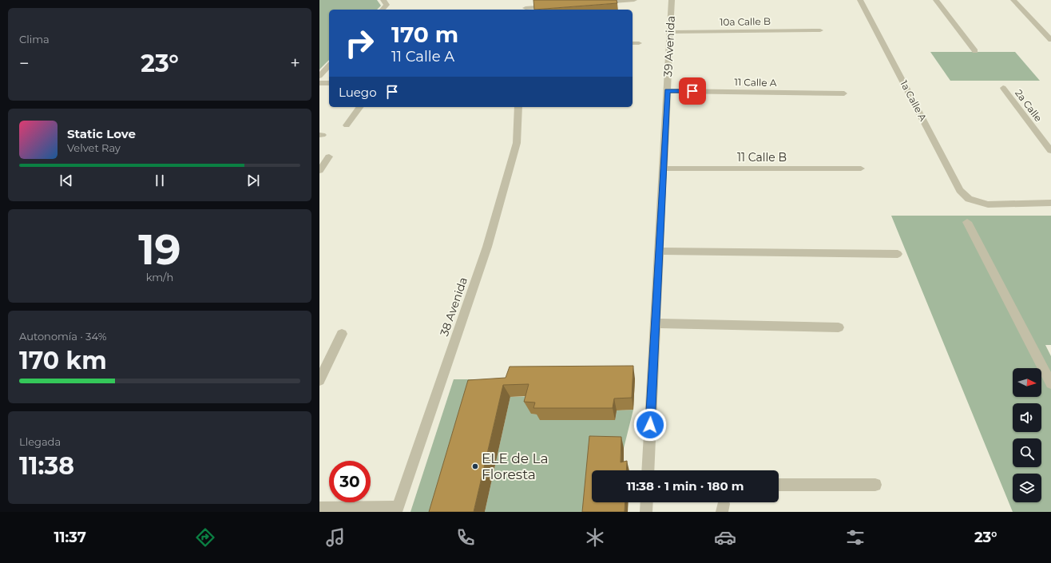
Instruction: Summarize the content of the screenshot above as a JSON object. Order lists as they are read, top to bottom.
{
  "streets": {
    "street": [
      "10a Calle B",
      "39 Avenida",
      "11 Calle A",
      "1a Calle A",
      "2a Calle",
      "11 Calle B",
      "38 Avenida"
    ]
  },
  "crossings": [
    ["10a Calle B", "39 Avenida"],
    ["39 Avenida", "11 Calle A"],
    ["39 Avenida", "11 Calle B"]
  ],
  "places": ["ELE de La Floresta"],
  "north": "right",
  "page": {
    "tile": [
      "Clima",
      ["19", "km/h"],
      ["Autonomía · 34%", "170 km"],
      ["Llegada", "11:38"]
    ],
    "turn": ["170 m", "11 Calle A"],
    "heat": ["−", "23°", "+"],
    "then": "Luego",
    "song": ["Static Love", "Velvet Ray"],
    "limit": "30",
    "trip": "11:38 · 1 min · 180 m",
    "tabs": ["11:37", "23°"]
  }
}
